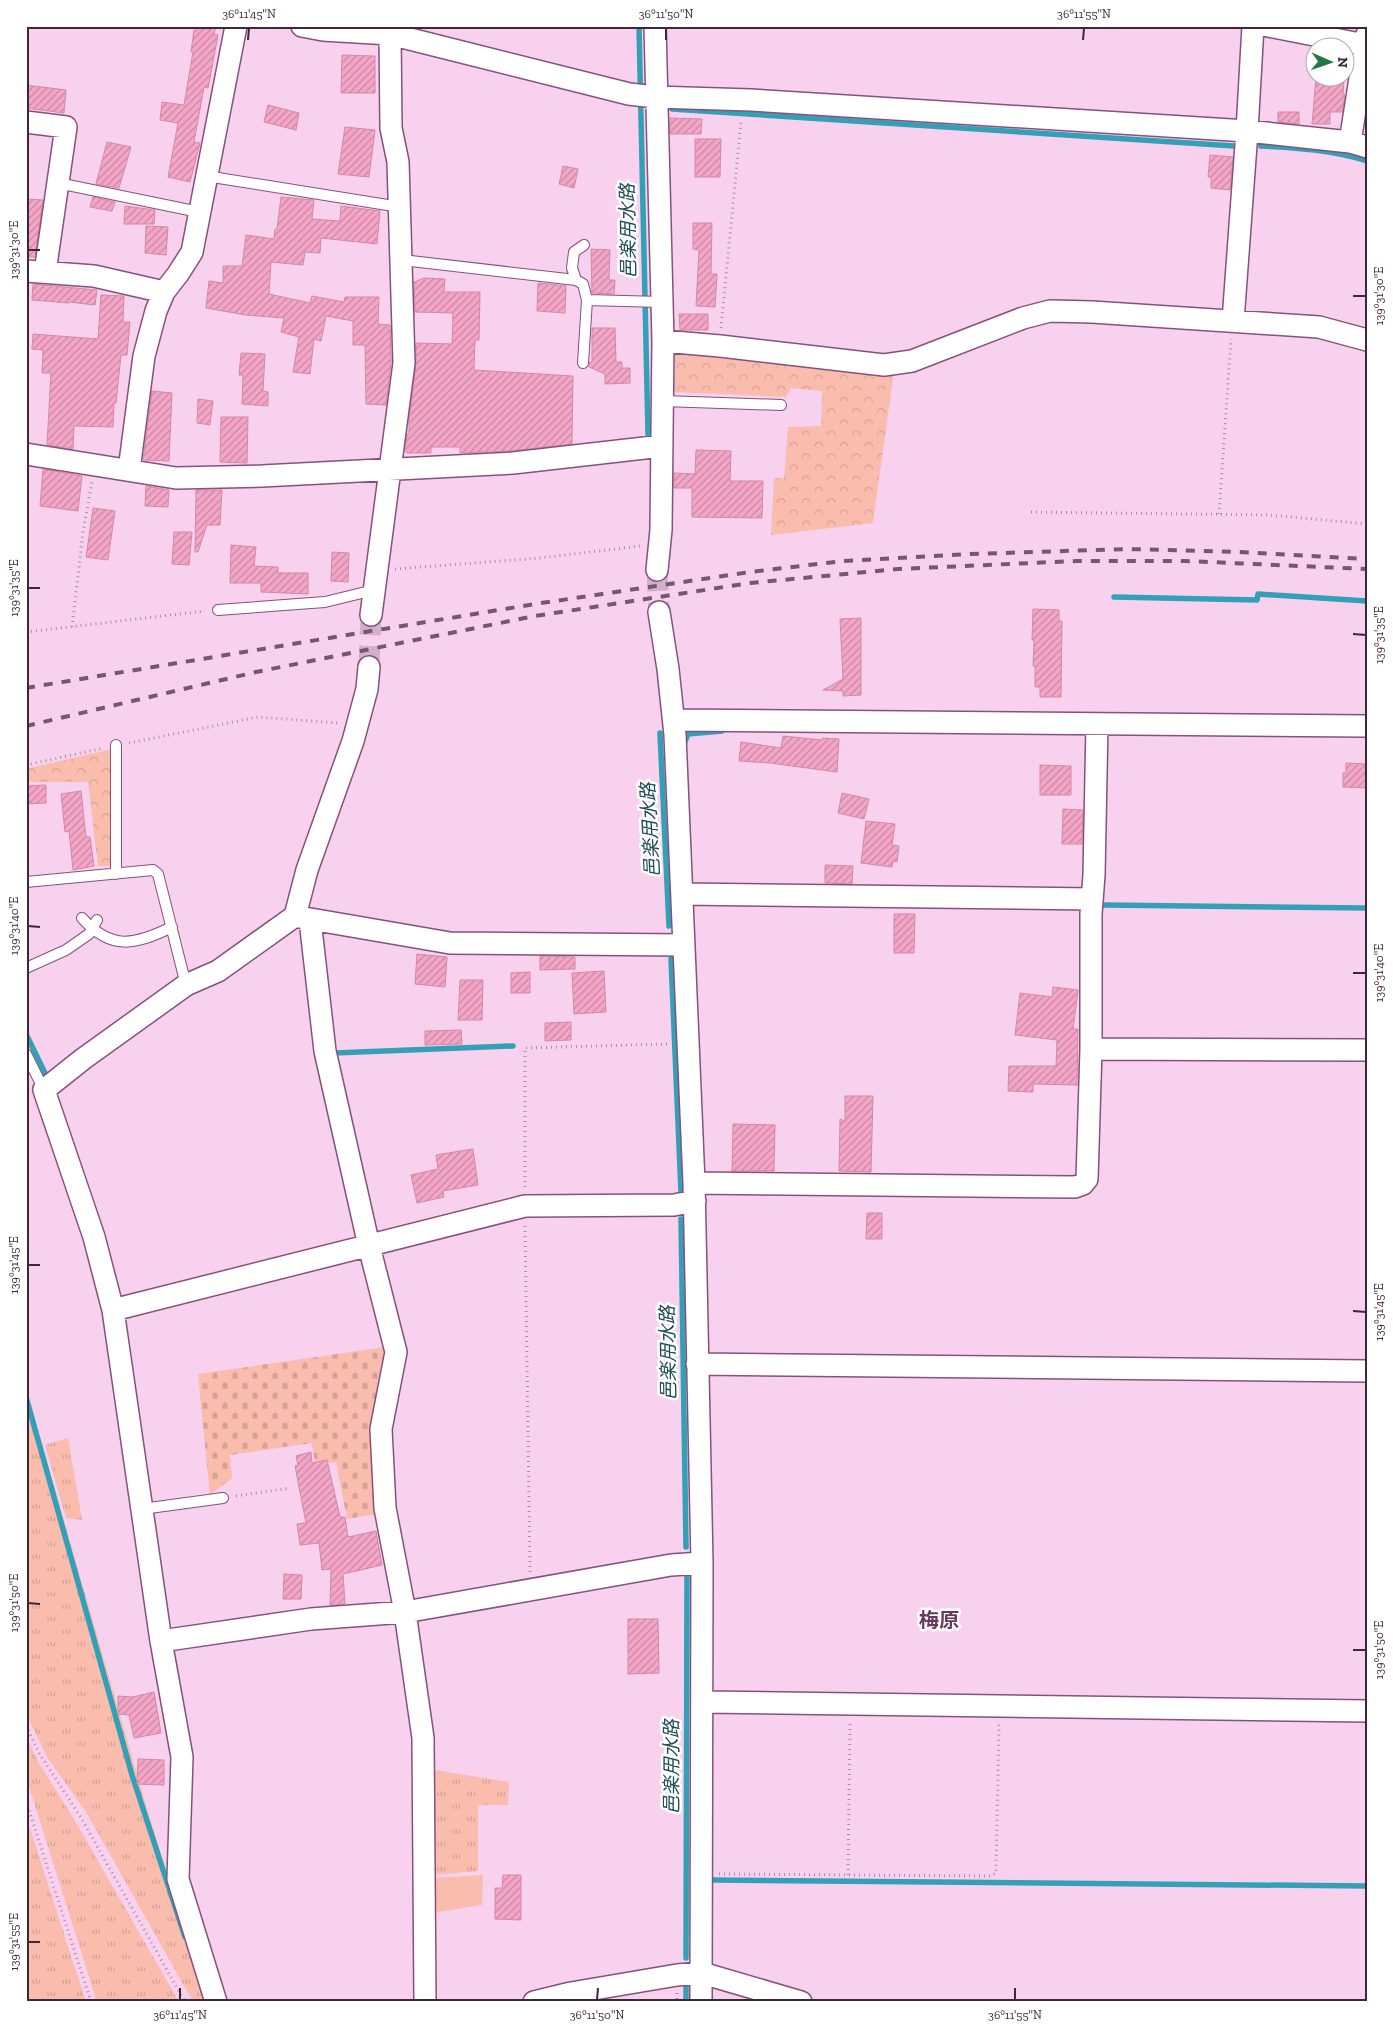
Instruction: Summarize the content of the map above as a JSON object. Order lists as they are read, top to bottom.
{
  "districts": ["梅原"],
  "water": ["邑楽用水路"],
  "north": "right",
  "coordinates": [
    "36°11'45\"N",
    "36°11'50\"N",
    "36°11'55\"N",
    "139°31'30\"E",
    "139°31'35\"E",
    "139°31'40\"E",
    "139°31'45\"E",
    "139°31'50\"E",
    "139°31'55\"E"
  ]
}
